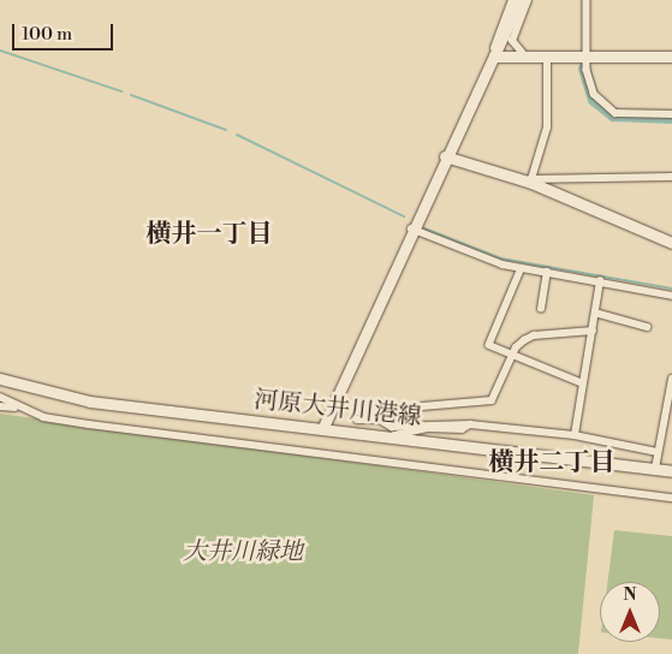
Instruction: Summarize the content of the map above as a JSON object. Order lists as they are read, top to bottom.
{
  "streets": {
    "street": ["河原大井川港線"]
  },
  "districts": ["横井一丁目", "横井二丁目"],
  "parks": ["大井川緑地"],
  "scale_bar": "100 m",
  "north": "top"
}
